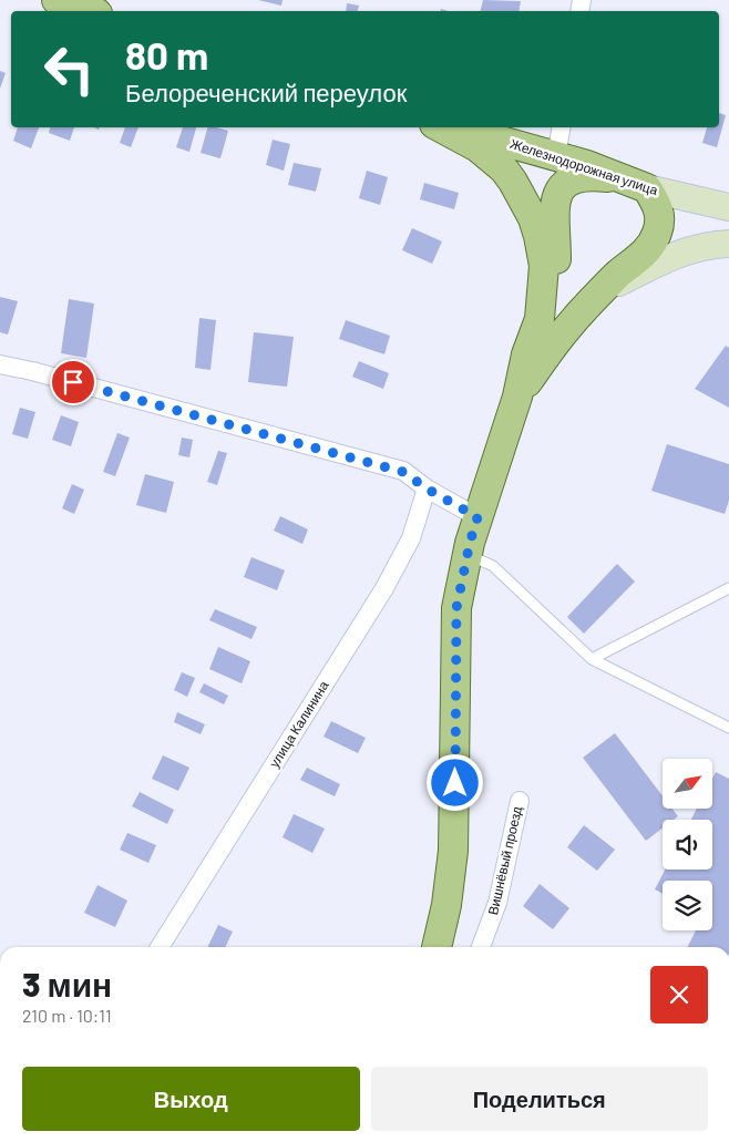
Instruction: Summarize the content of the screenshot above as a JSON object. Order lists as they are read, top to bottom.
{
  "streets": {
    "main road": ["Железнодорожная улица"],
    "street": ["улица Калинина", "Вишнёвый проезд"]
  },
  "north": "top right",
  "page": {
    "turn": ["80 m", "Белореченский переулок"],
    "heading": ["3 мин", "210 m · 10:11"],
    "buttons": ["Выход", "Поделиться"]
  }
}
